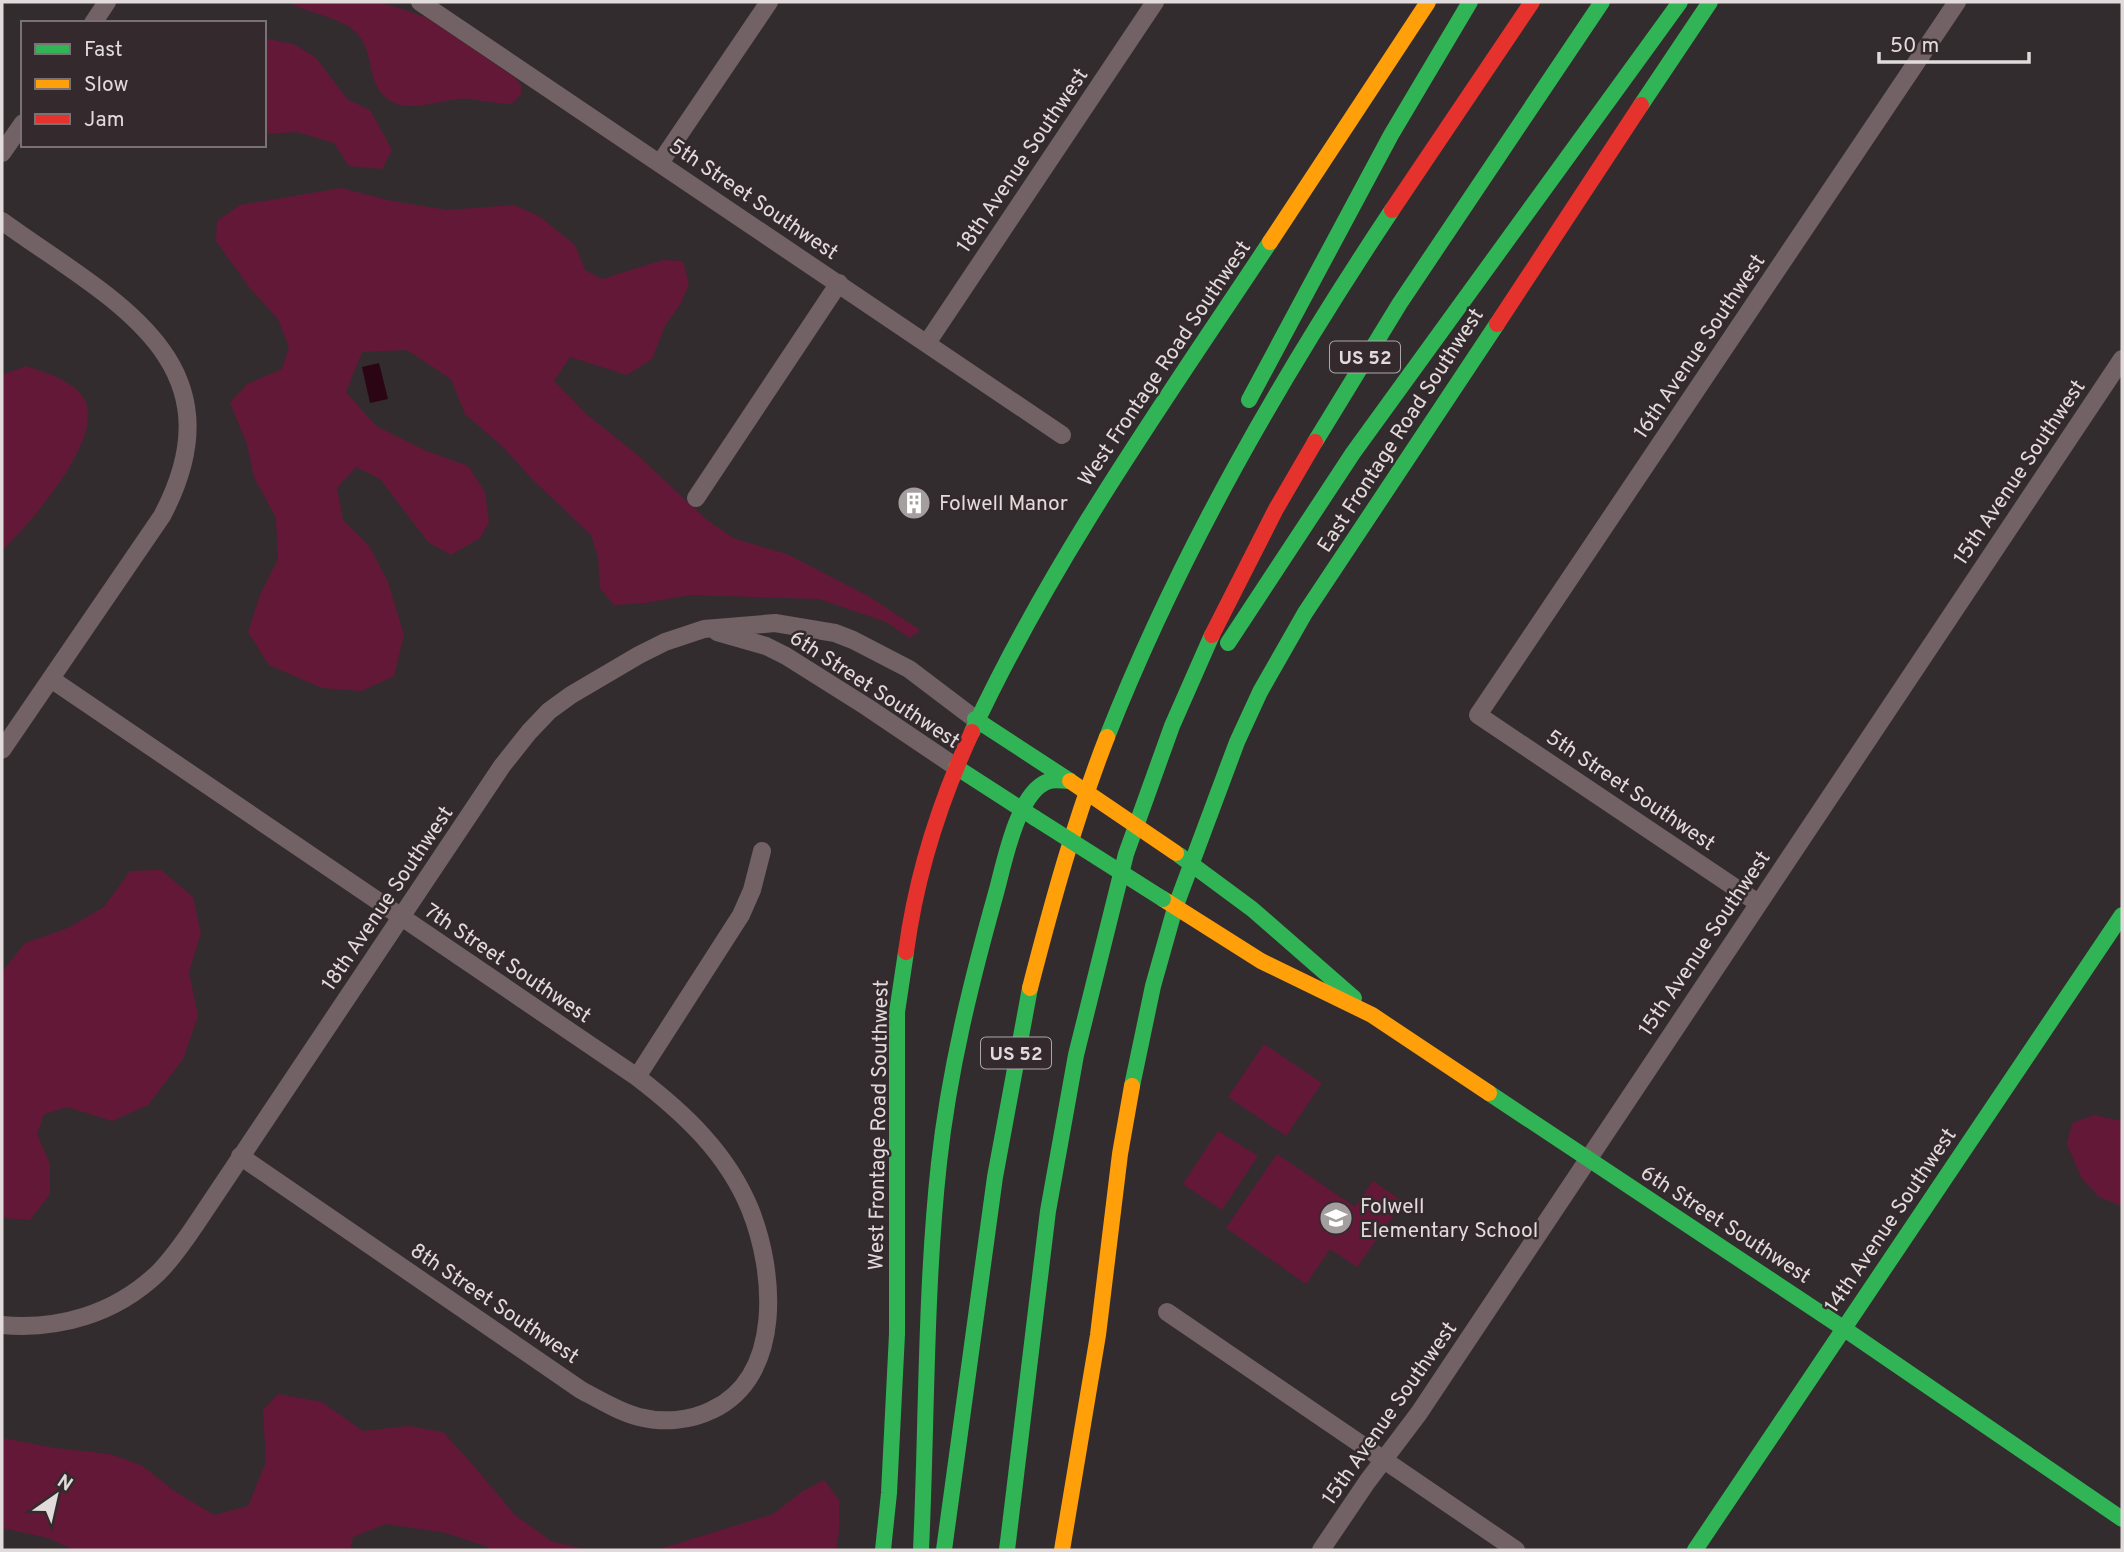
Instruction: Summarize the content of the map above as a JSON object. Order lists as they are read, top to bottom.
{
  "streets": {
    "main road": [
      "US 52",
      "West Frontage Road Southwest",
      "East Frontage Road Southwest",
      "6th Street Southwest",
      "14th Avenue Southwest"
    ],
    "street": [
      "18th Avenue Southwest",
      "5th Street Southwest",
      "16th Avenue Southwest",
      "15th Avenue Southwest",
      "7th Street Southwest",
      "8th Street Southwest"
    ]
  },
  "crossings": [
    ["18th Avenue Southwest", "5th Street Southwest"],
    ["18th Avenue Southwest", "6th Street Southwest"],
    ["18th Avenue Southwest", "7th Street Southwest"],
    ["18th Avenue Southwest", "8th Street Southwest"],
    ["5th Street Southwest", "16th Avenue Southwest"],
    ["5th Street Southwest", "15th Avenue Southwest"],
    ["West Frontage Road Southwest", "6th Street Southwest"],
    ["East Frontage Road Southwest", "6th Street Southwest"],
    ["15th Avenue Southwest", "6th Street Southwest"],
    ["6th Street Southwest", "14th Avenue Southwest"],
    ["7th Street Southwest", "8th Street Southwest"]
  ],
  "places": {
    "building": ["Folwell Manor"],
    "school or university": ["Folwell Elementary School"]
  },
  "legend": ["Fast", "Slow", "Jam"],
  "scale_bar": "50 m",
  "north": "top right"
}
